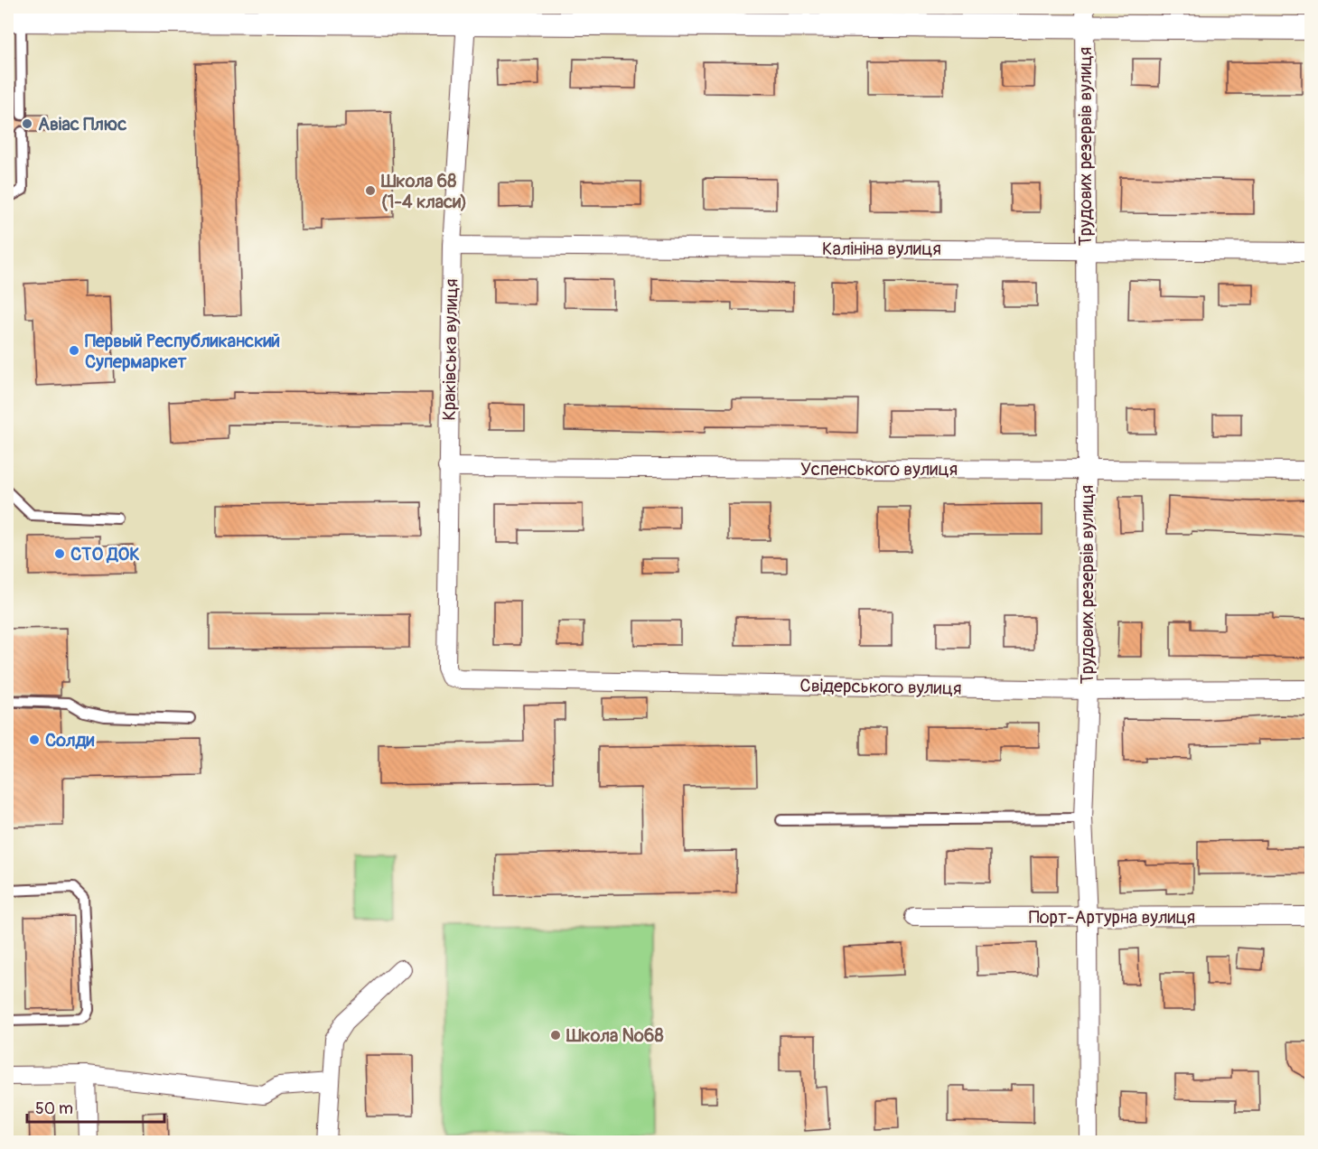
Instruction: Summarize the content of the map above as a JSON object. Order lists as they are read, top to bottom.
{
  "streets": {
    "street": [
      "Трудових резервів вулиця",
      "Калініна вулиця",
      "Краківська вулиця",
      "Успенського вулиця",
      "Свідерського вулиця",
      "Порт-Артурна вулиця"
    ]
  },
  "crossings": [
    ["Трудових резервів вулиця", "Калініна вулиця"],
    ["Трудових резервів вулиця", "Успенського вулиця"],
    ["Трудових резервів вулиця", "Свідерського вулиця"],
    ["Трудових резервів вулиця", "Порт-Артурна вулиця"],
    ["Калініна вулиця", "Краківська вулиця"],
    ["Краківська вулиця", "Успенського вулиця"],
    ["Краківська вулиця", "Свідерського вулиця"]
  ],
  "places": [
    "Авіас Плюс",
    "Школа 68 (1-4 класи)",
    "Первый Республиканский Супермаркет",
    "СТО ДОК",
    "Солди",
    "Школа №68"
  ],
  "scale_bar": "50 m"
}
